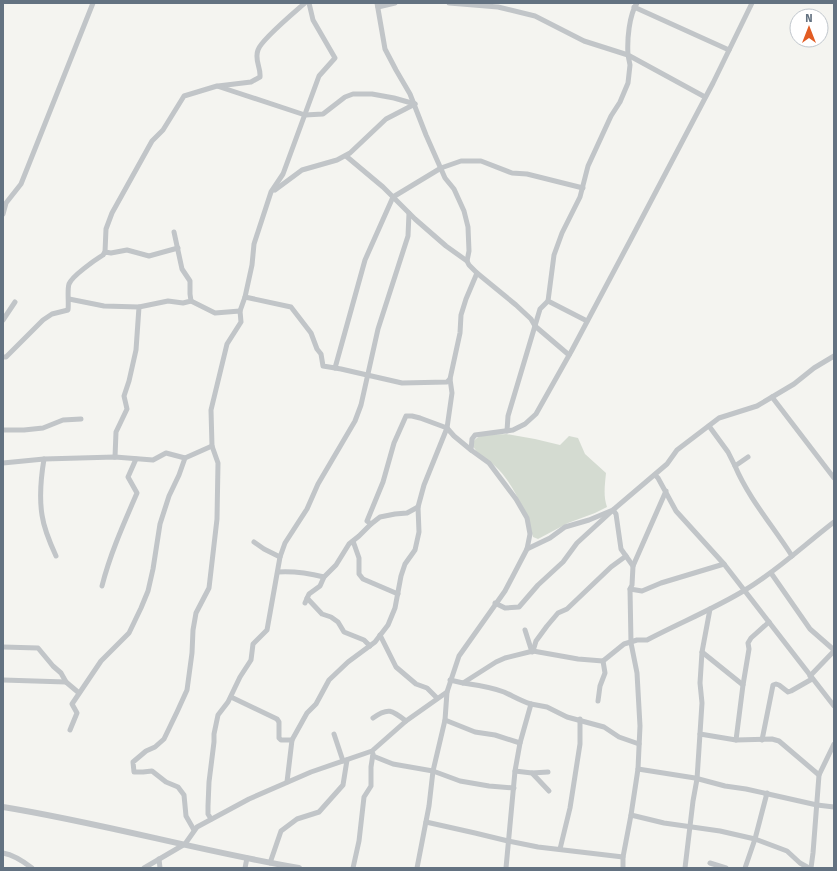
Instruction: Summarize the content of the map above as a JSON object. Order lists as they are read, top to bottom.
{
  "north": "top"
}
